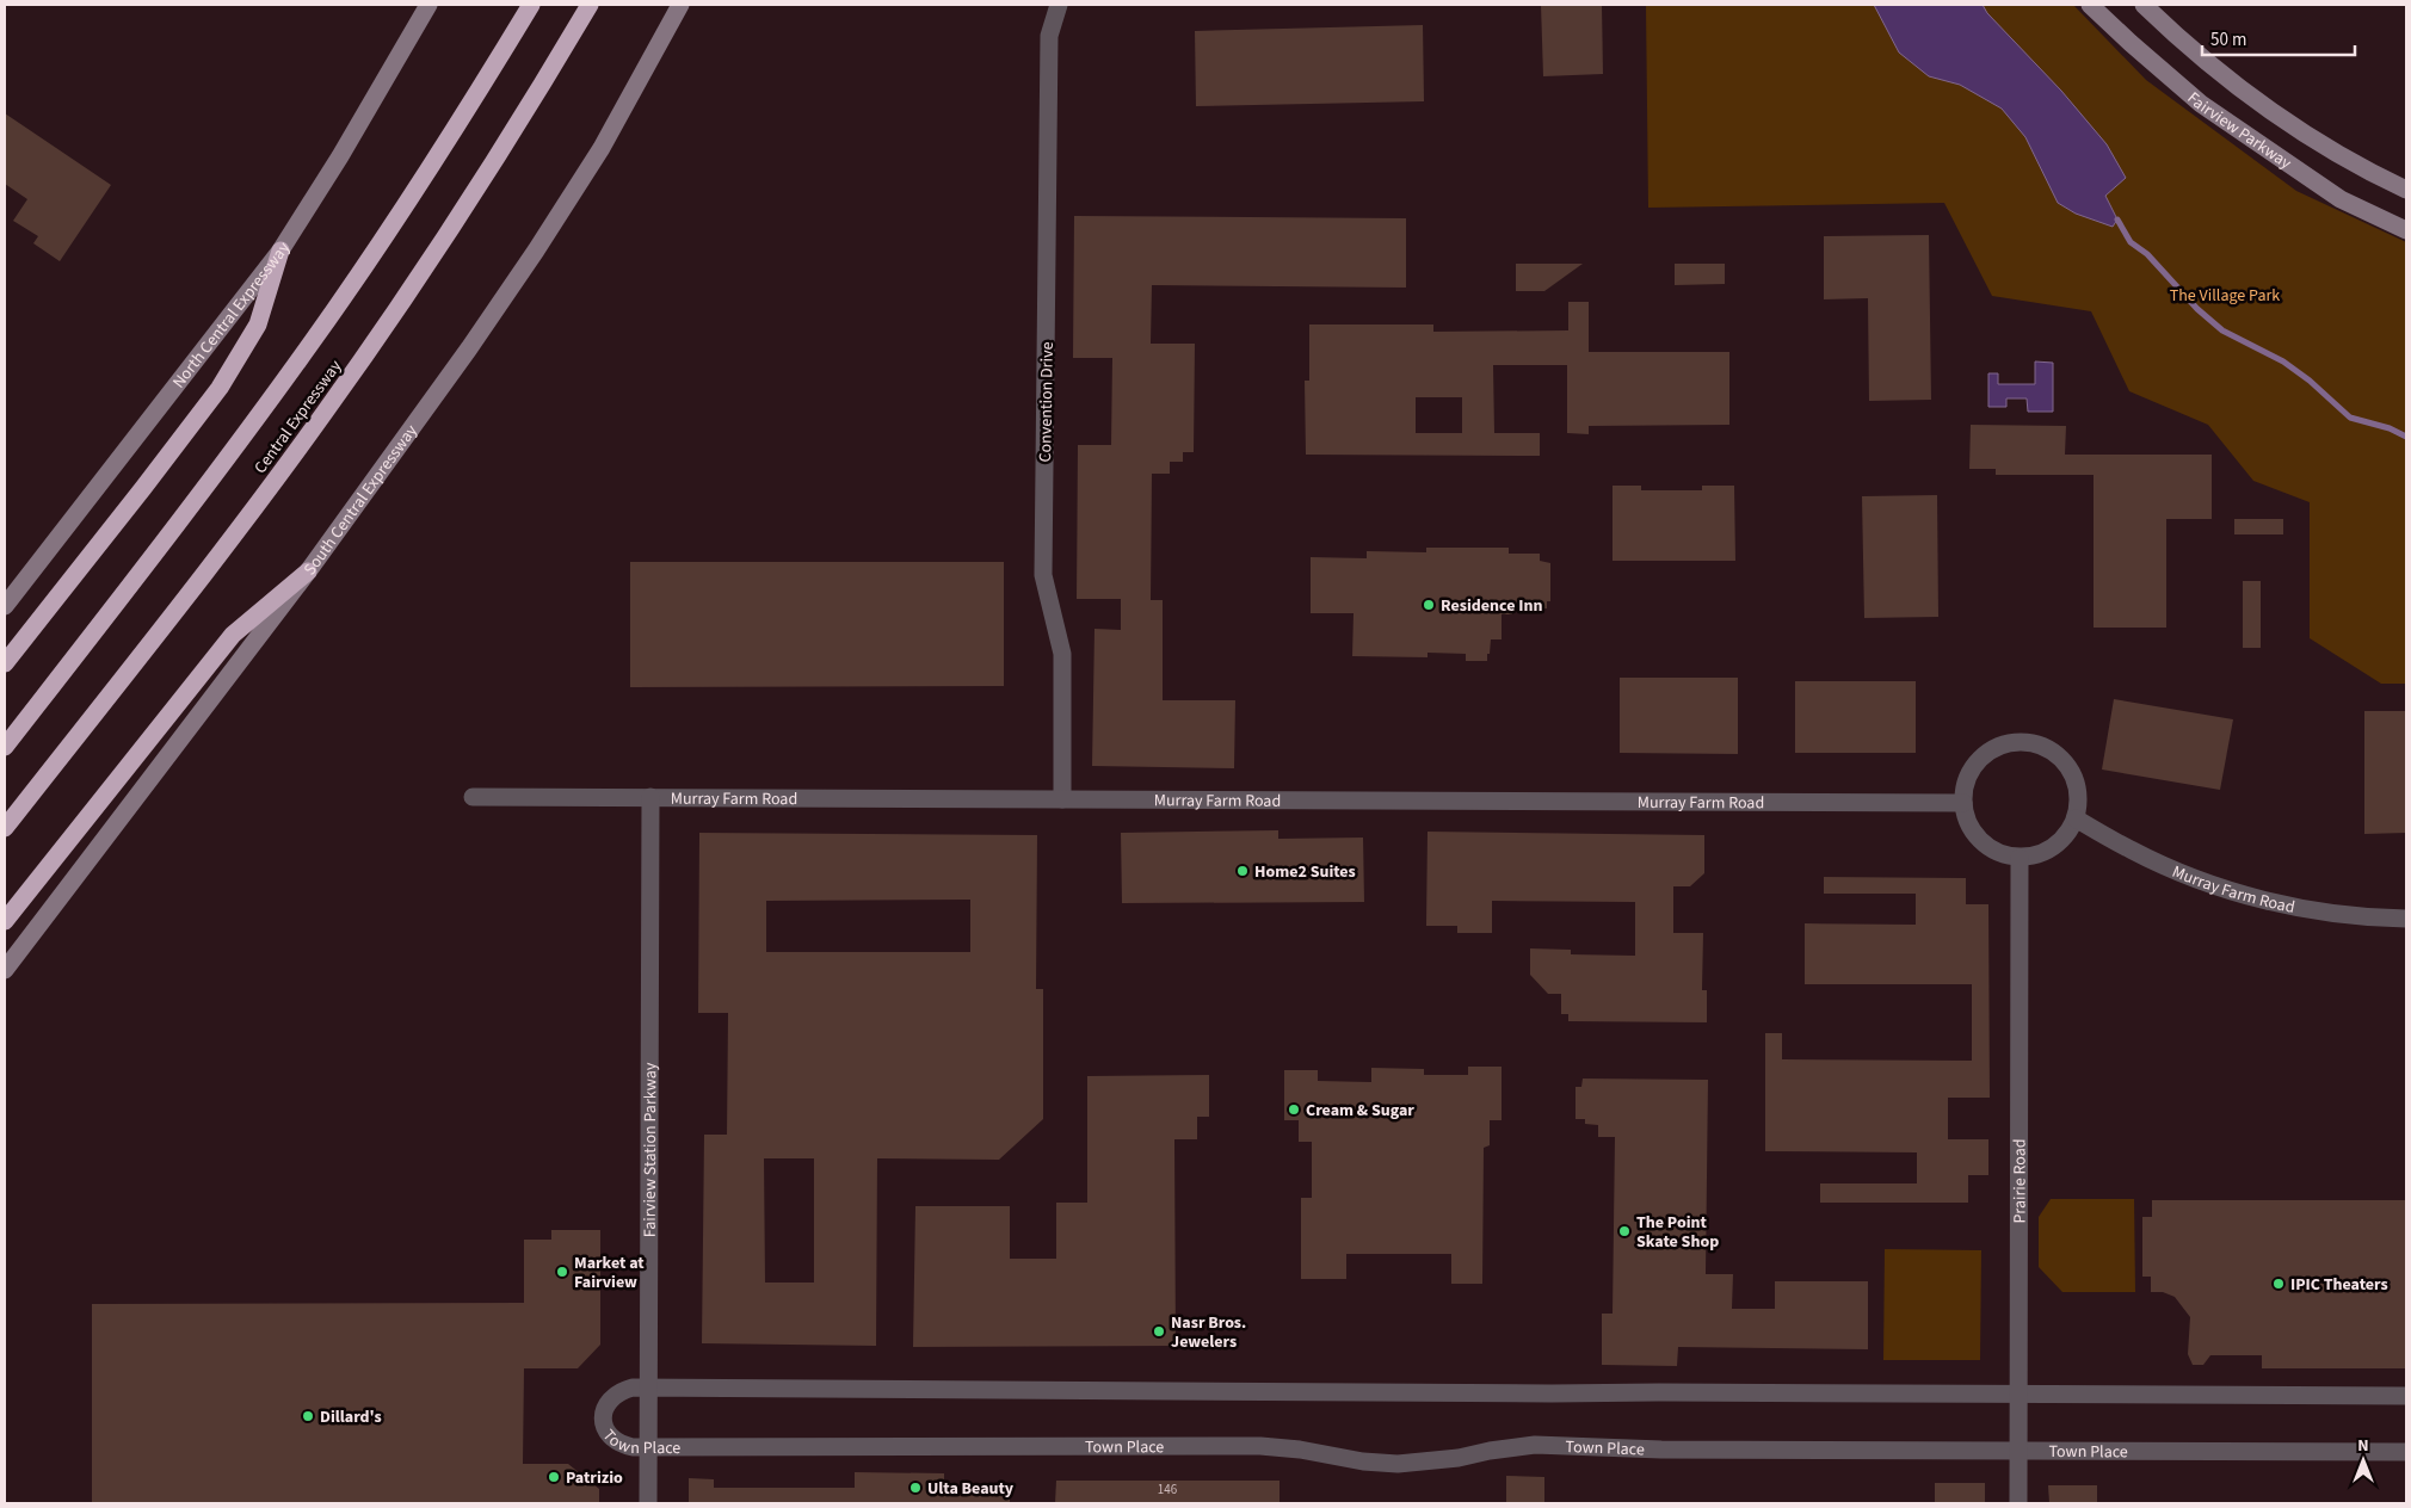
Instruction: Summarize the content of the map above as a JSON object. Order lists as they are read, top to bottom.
{
  "streets": {
    "highway": ["Central Expressway"],
    "main road": ["Fairview Parkway", "North Central Expressway", "South Central Expressway"],
    "street": [
      "Convention Drive",
      "Murray Farm Road",
      "Fairview Station Parkway",
      "Prairie Road",
      "Town Place"
    ]
  },
  "crossings": [
    ["Convention Drive", "Murray Farm Road"],
    ["Murray Farm Road", "Fairview Station Parkway"],
    ["Murray Farm Road", "Prairie Road"],
    ["Fairview Station Parkway", "Town Place"],
    ["Prairie Road", "Town Place"]
  ],
  "parks": ["The Village Park"],
  "places": [
    "Residence Inn",
    "Home2 Suites",
    "Cream & Sugar",
    "The Point Skate Shop",
    "Market at Fairview",
    "IPIC Theaters",
    "Nasr Bros. Jewelers",
    "Dillard's",
    "Patrizio",
    "Ulta Beauty"
  ],
  "house_numbers": ["146"],
  "scale_bar": "50 m",
  "north": "top"
}
